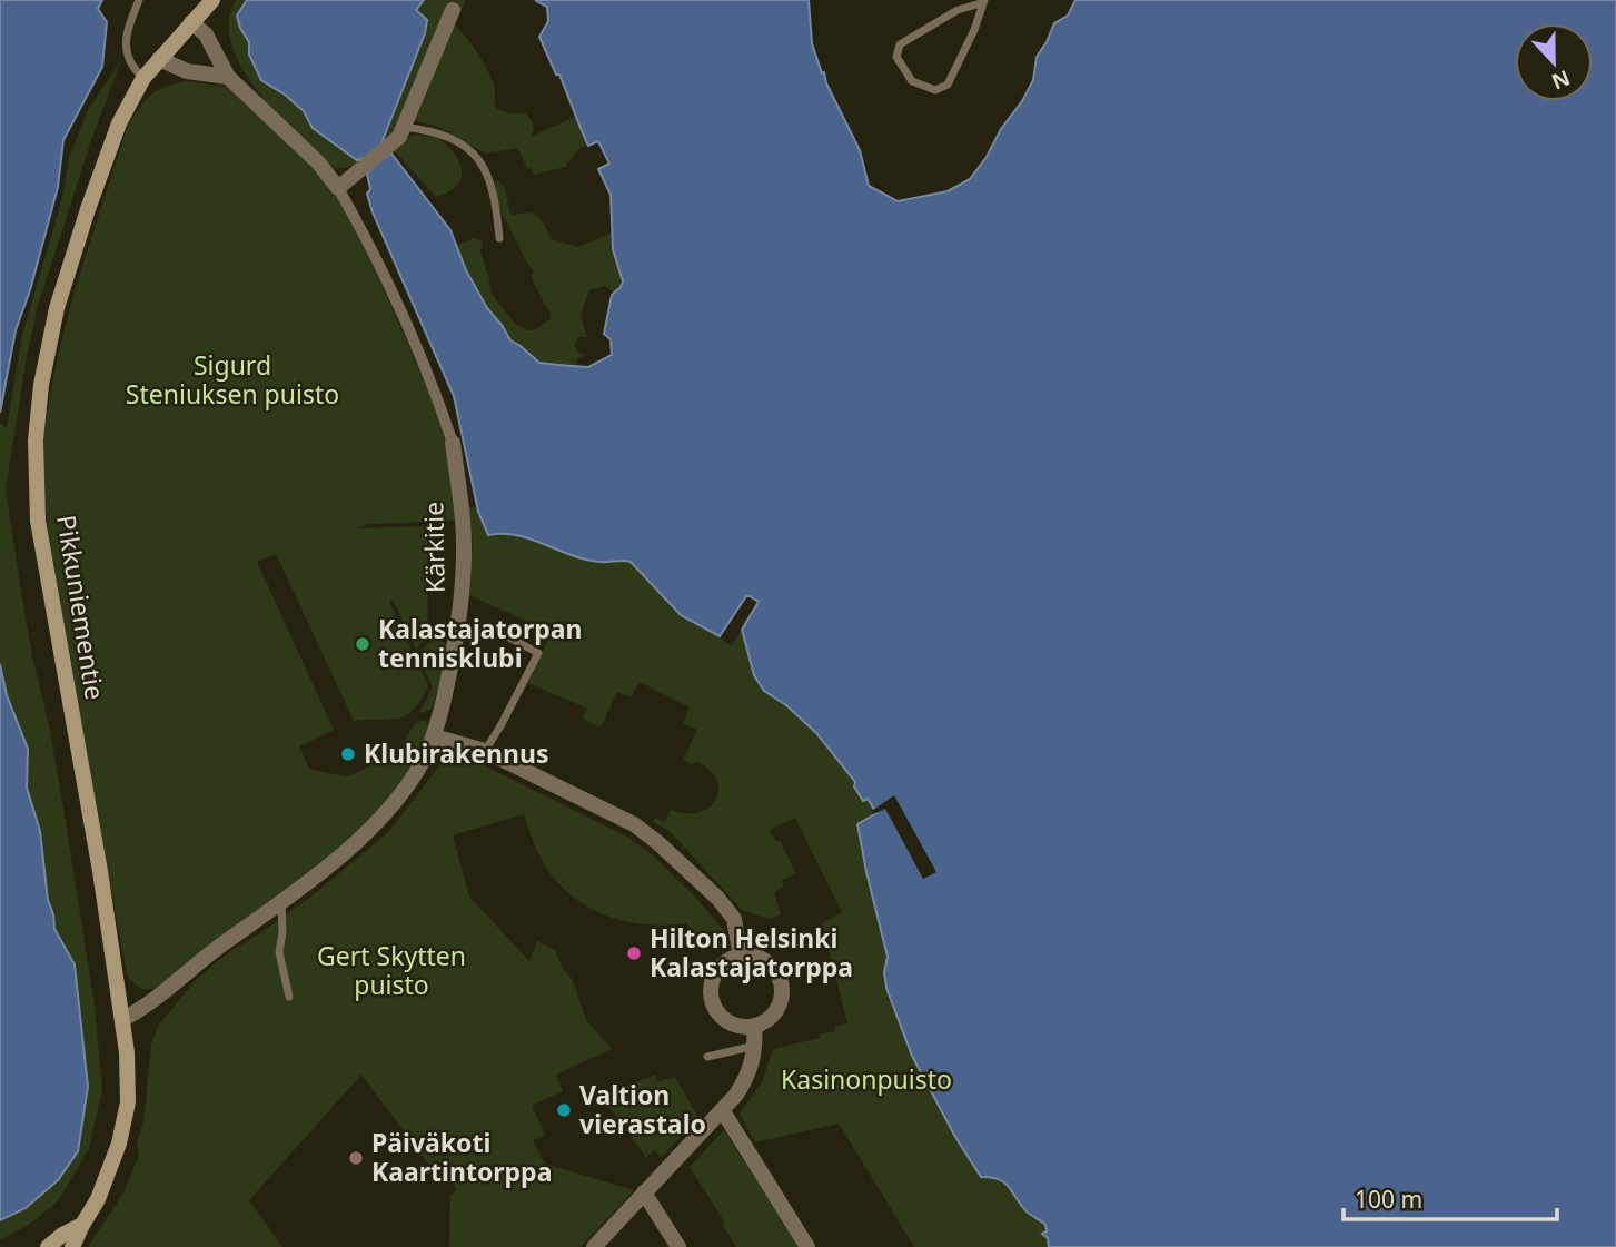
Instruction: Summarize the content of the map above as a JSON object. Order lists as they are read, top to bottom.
{
  "streets": {
    "main road": ["Pikkuniementie"],
    "street": ["Kärkitie"]
  },
  "crossings": [
    ["Kärkitie", "Pikkuniementie"]
  ],
  "parks": ["Sigurd Steniuksen puisto", "Gert Skytten puisto", "Kasinonpuisto"],
  "places": [
    "Kalastajatorpan tennisklubi",
    "Klubirakennus",
    "Hilton Helsinki Kalastajatorppa",
    "Valtion vierastalo",
    "Päiväkoti Kaartintorppa"
  ],
  "scale_bar": "100 m",
  "north": "bottom"
}
